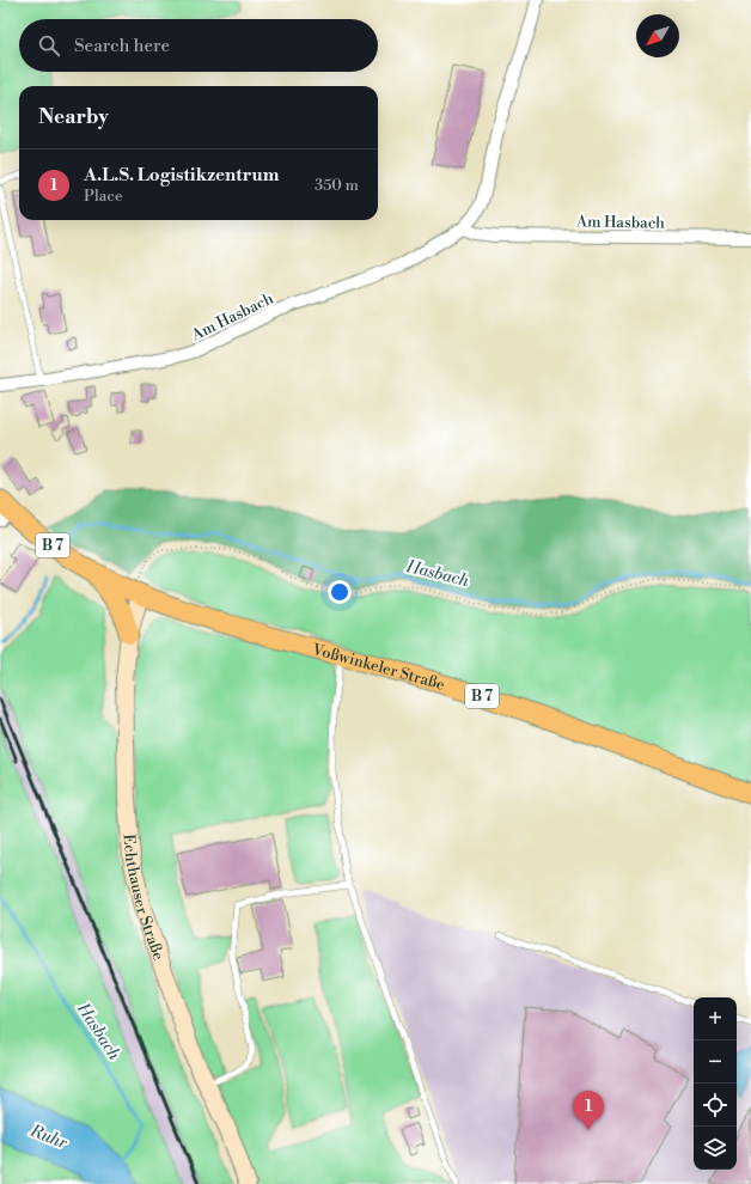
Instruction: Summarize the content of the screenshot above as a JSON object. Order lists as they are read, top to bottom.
{
  "streets": {
    "main road": ["B 7", "Voßwinkeler Straße", "Echthauser Straße"],
    "street": ["Am Hasbach"]
  },
  "crossings": [
    ["B 7", "Voßwinkeler Straße"],
    ["B 7", "Echthauser Straße"],
    ["Voßwinkeler Straße", "Echthauser Straße"]
  ],
  "water": ["Hasbach", "Ruhr"],
  "north": "bottom left",
  "page": {
    "search": "Search here",
    "heading": "Nearby",
    "list": [
      {
        "mark": "1",
        "name": "A.L.S. Logistikzentrum",
        "note": "Place",
        "value": "350 m"
      }
    ],
    "map_buttons": ["+", "−"],
    "pins": "1"
  }
}
